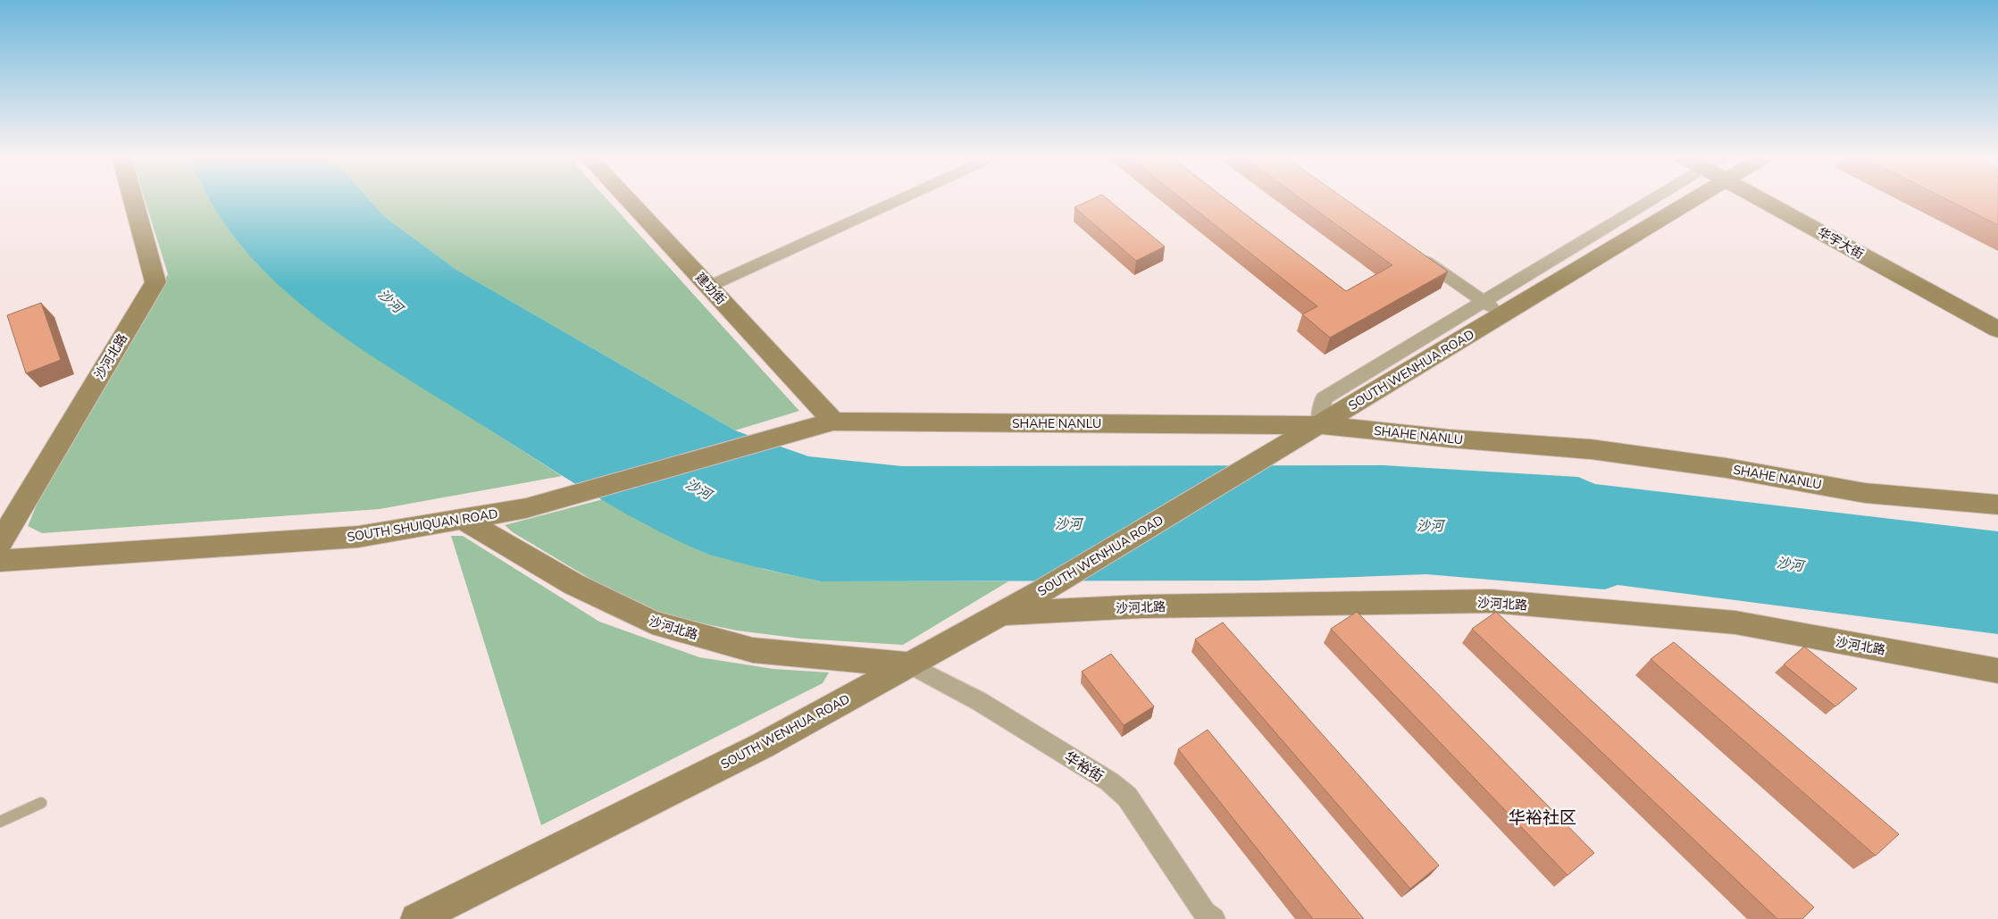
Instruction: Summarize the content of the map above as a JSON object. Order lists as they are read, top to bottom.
{
  "streets": {
    "street": [
      "华宇大街",
      "建功街",
      "沙河北路",
      "SOUTH WENHUA ROAD",
      "SHAHE NANLU",
      "SOUTH SHUIQUAN ROAD",
      "华裕街"
    ]
  },
  "crossings": [
    ["建功街", "SHAHE NANLU"],
    ["建功街", "SOUTH SHUIQUAN ROAD"],
    ["沙河北路", "SOUTH WENHUA ROAD"],
    ["沙河北路", "SOUTH SHUIQUAN ROAD"],
    ["沙河北路", "华裕街"],
    ["SOUTH WENHUA ROAD", "SHAHE NANLU"],
    ["SOUTH WENHUA ROAD", "华裕街"],
    ["SHAHE NANLU", "SOUTH SHUIQUAN ROAD"]
  ],
  "districts": ["华裕社区"],
  "water": ["沙河"]
}
